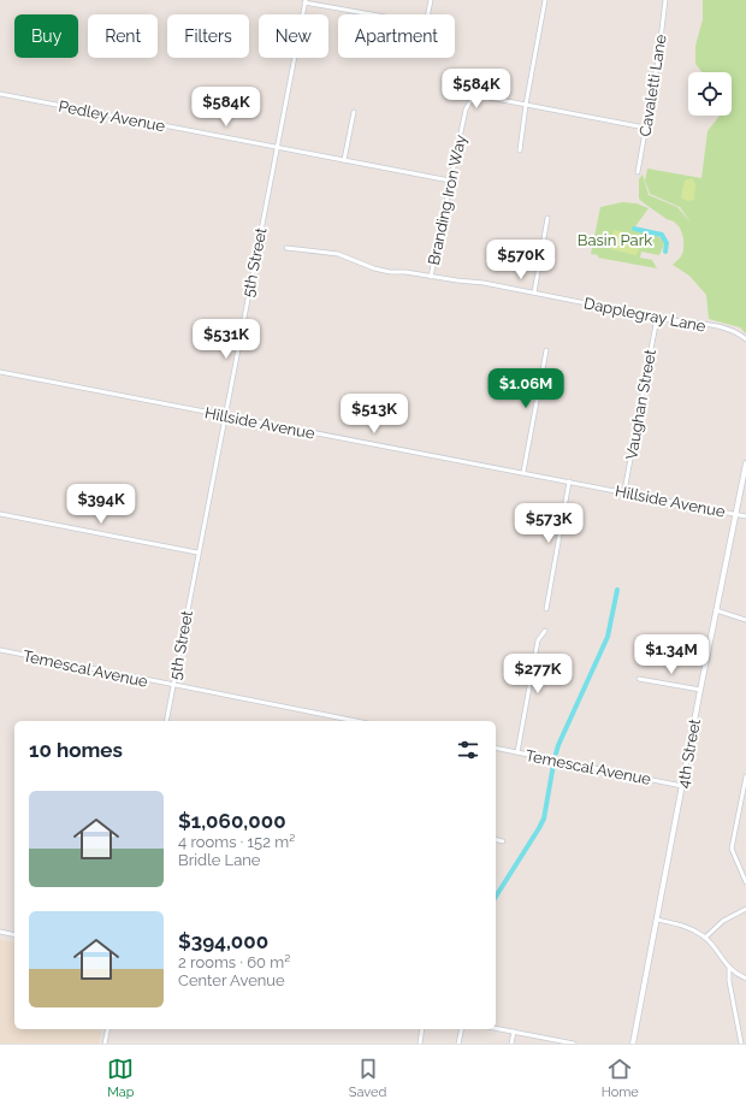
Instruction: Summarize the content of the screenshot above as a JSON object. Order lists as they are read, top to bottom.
{
  "streets": {
    "street": [
      "Cavaletti Lane",
      "Pedley Avenue",
      "Branding Iron Way",
      "5th Street",
      "Dapplegray Lane",
      "Vaughan Street",
      "Hillside Avenue",
      "Temescal Avenue",
      "4th Street"
    ]
  },
  "crossings": [
    ["Cavaletti Lane", "Branding Iron Way"],
    ["Pedley Avenue", "Branding Iron Way"],
    ["Pedley Avenue", "5th Street"],
    ["Branding Iron Way", "Dapplegray Lane"],
    ["5th Street", "Hillside Avenue"],
    ["5th Street", "Temescal Avenue"],
    ["Dapplegray Lane", "Vaughan Street"],
    ["Vaughan Street", "Hillside Avenue"],
    ["Hillside Avenue", "4th Street"],
    ["Temescal Avenue", "4th Street"]
  ],
  "parks": ["Basin Park"],
  "page": {
    "chip": [
      "Buy",
      "Rent",
      "Filters",
      "New",
      "Apartment"
    ],
    "price": [
      "$584K",
      "$584K",
      "$570K",
      "$531K",
      "$1.06M",
      "$513K",
      "$394K",
      "$573K",
      "$1.34M",
      "$277K"
    ],
    "heading": "10 homes",
    "list": [
      {
        "name": "$1,060,000",
        "note": "4 rooms · 152 m² · Bridle Lane"
      },
      {
        "name": "$394,000",
        "note": "2 rooms · 60 m² · Center Avenue"
      }
    ],
    "tabs": ["Map", "Saved", "Home"]
  }
}
